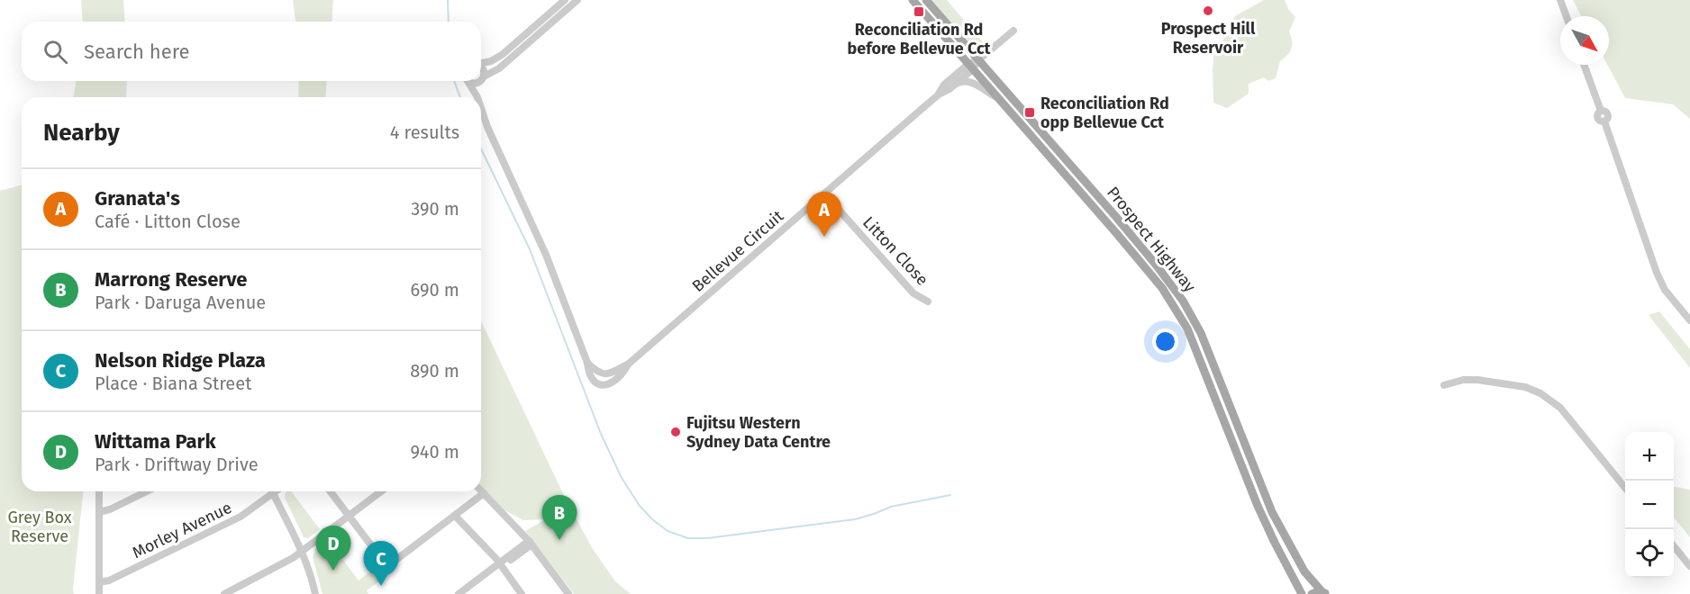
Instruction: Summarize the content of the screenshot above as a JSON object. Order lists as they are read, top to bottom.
{
  "streets": {
    "main road": ["Prospect Highway"],
    "street": ["Bellevue Circuit", "Litton Close", "Morley Avenue"]
  },
  "crossings": [
    ["Prospect Highway", "Bellevue Circuit"],
    ["Bellevue Circuit", "Litton Close"]
  ],
  "parks": ["Grey Box Reserve"],
  "places": {
    "other": ["Prospect Hill Reservoir", "Fujitsu Western Sydney Data Centre"],
    "transit": ["Reconciliation Rd before Bellevue Cct", "Reconciliation Rd opp Bellevue Cct"]
  },
  "north": "bottom right",
  "page": {
    "search": "Search here",
    "heading": ["Nearby", "4 results"],
    "list": [
      {
        "mark": "A",
        "name": "Granata's",
        "note": "Café · Litton Close",
        "value": "390 m"
      },
      {
        "mark": "B",
        "name": "Marrong Reserve",
        "note": "Park · Daruga Avenue",
        "value": "690 m"
      },
      {
        "mark": "C",
        "name": "Nelson Ridge Plaza",
        "note": "Place · Biana Street",
        "value": "890 m"
      },
      {
        "mark": "D",
        "name": "Wittama Park",
        "note": "Park · Driftway Drive",
        "value": "940 m"
      }
    ],
    "pins": [
      "A",
      "B",
      "D",
      "C"
    ],
    "map_buttons": ["+", "−"]
  }
}
